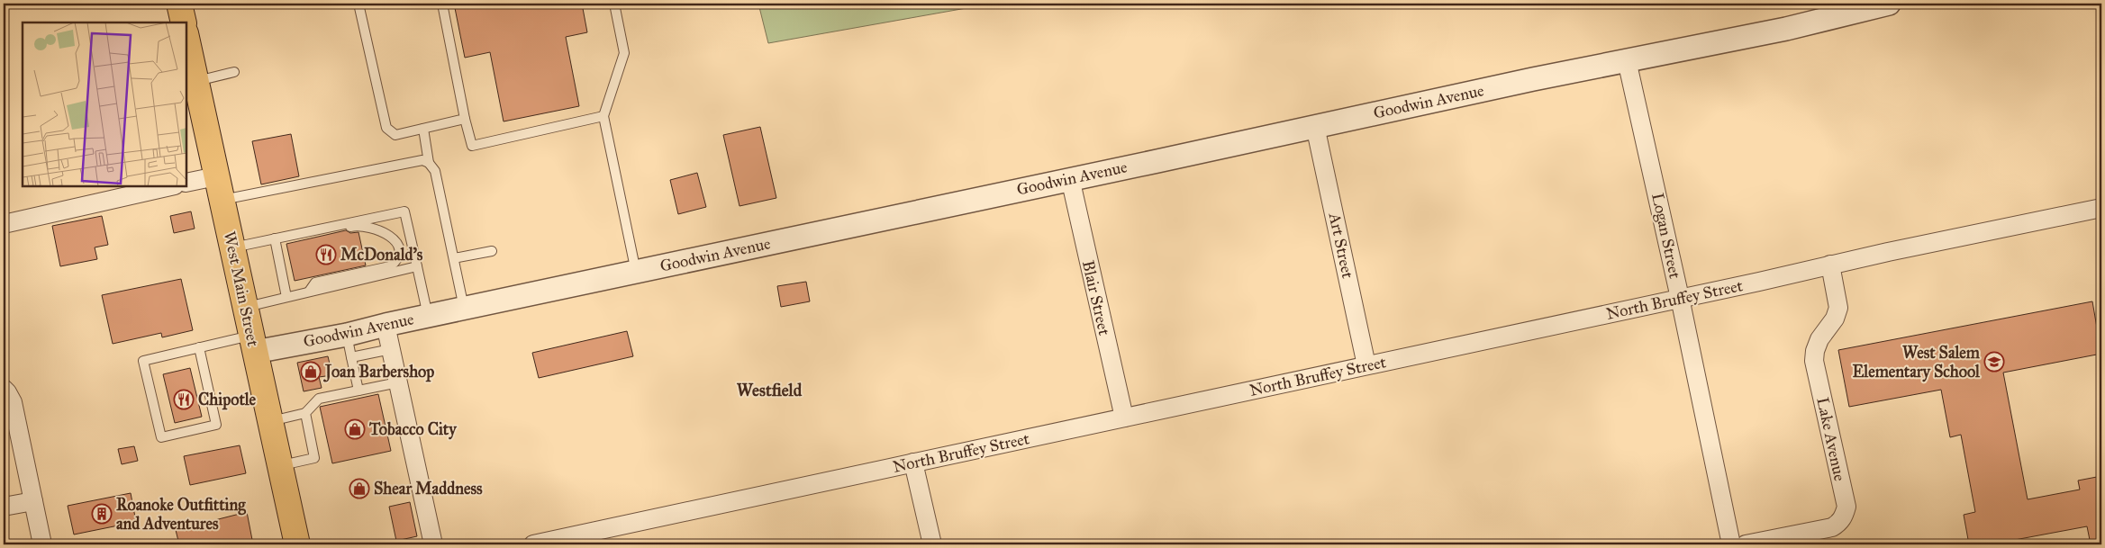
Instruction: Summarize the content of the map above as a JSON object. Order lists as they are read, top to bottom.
{
  "streets": {
    "main road": ["West Main Street"],
    "street": [
      "Goodwin Avenue",
      "Logan Street",
      "Art Street",
      "Blair Street",
      "North Bruffey Street",
      "Lake Avenue"
    ]
  },
  "crossings": [
    ["Goodwin Avenue", "Logan Street"],
    ["Goodwin Avenue", "Art Street"],
    ["Goodwin Avenue", "West Main Street"],
    ["Goodwin Avenue", "Blair Street"],
    ["Logan Street", "North Bruffey Street"],
    ["Art Street", "North Bruffey Street"],
    ["Blair Street", "North Bruffey Street"],
    ["North Bruffey Street", "Lake Avenue"]
  ],
  "districts": ["Westfield"],
  "places": {
    "restaurant": ["McDonald's", "Chipotle"],
    "school or university": ["West Salem Elementary School"],
    "shop": ["Joan Barbershop", "Tobacco City", "Shear Maddness"],
    "building": ["Roanoke Outfitting and Adventures"]
  }
}
